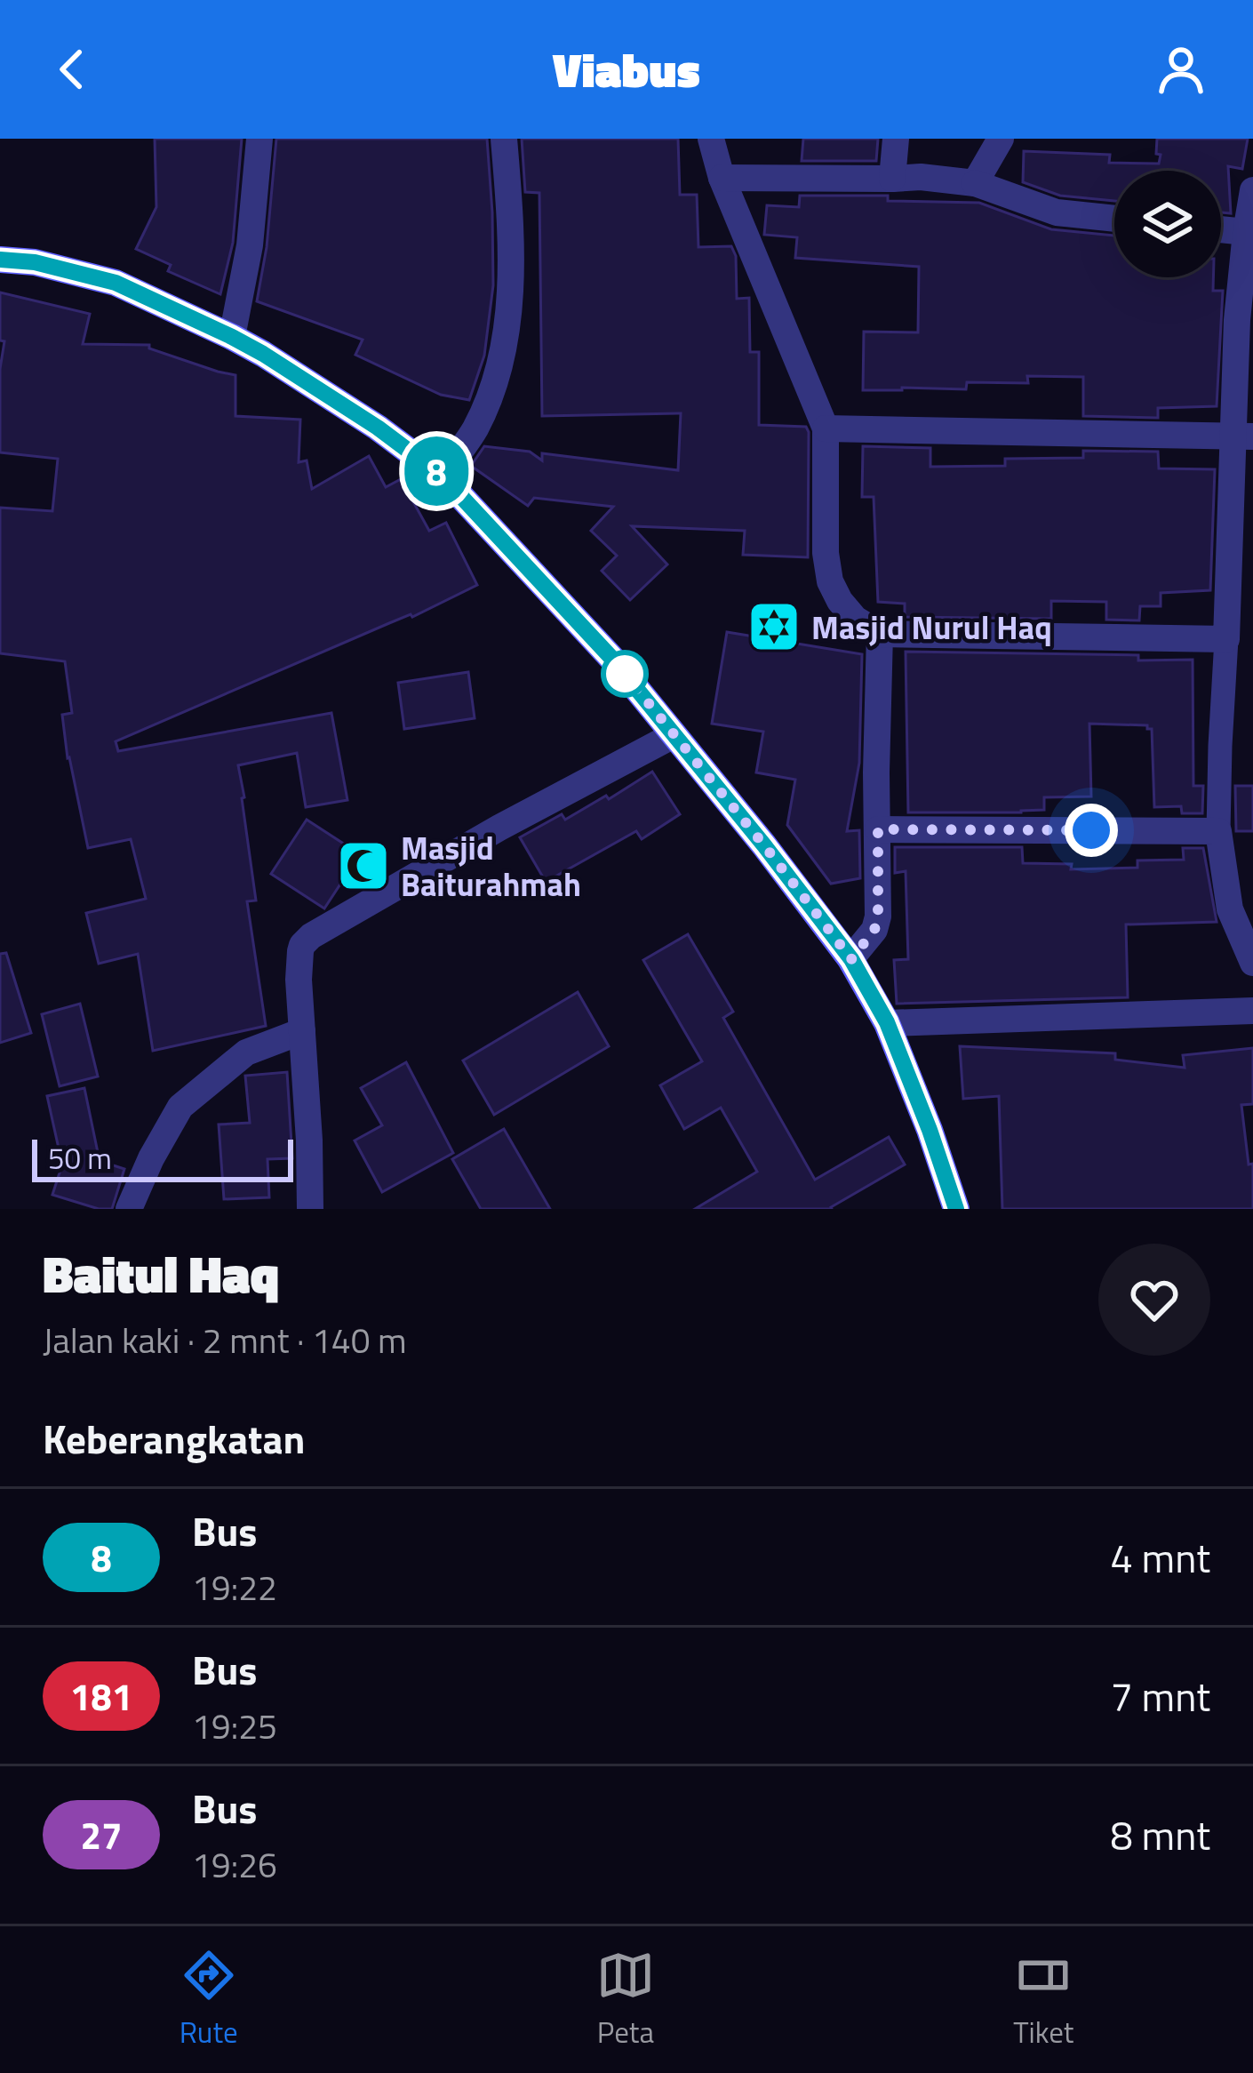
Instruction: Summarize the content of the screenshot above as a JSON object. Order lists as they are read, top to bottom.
{
  "places": {
    "synagogue": ["Masjid Nurul Haq"],
    "mosque": ["Masjid Baiturahmah"]
  },
  "lines": ["bus line 8"],
  "scale_bar": "50 m",
  "page": {
    "header": "Viabus",
    "on_map": "8",
    "scale": "50 m",
    "heading": [
      ["Baitul Haq", "Jalan kaki · 2 mnt · 140 m"],
      "Keberangkatan"
    ],
    "list": [
      {
        "mark": "8",
        "name": "Bus",
        "note": "19:22",
        "value": "4 mnt"
      },
      {
        "mark": "181",
        "name": "Bus",
        "note": "19:25",
        "value": "7 mnt"
      },
      {
        "mark": "27",
        "name": "Bus",
        "note": "19:26",
        "value": "8 mnt"
      }
    ],
    "tabs": ["Rute", "Peta", "Tiket"]
  }
}
